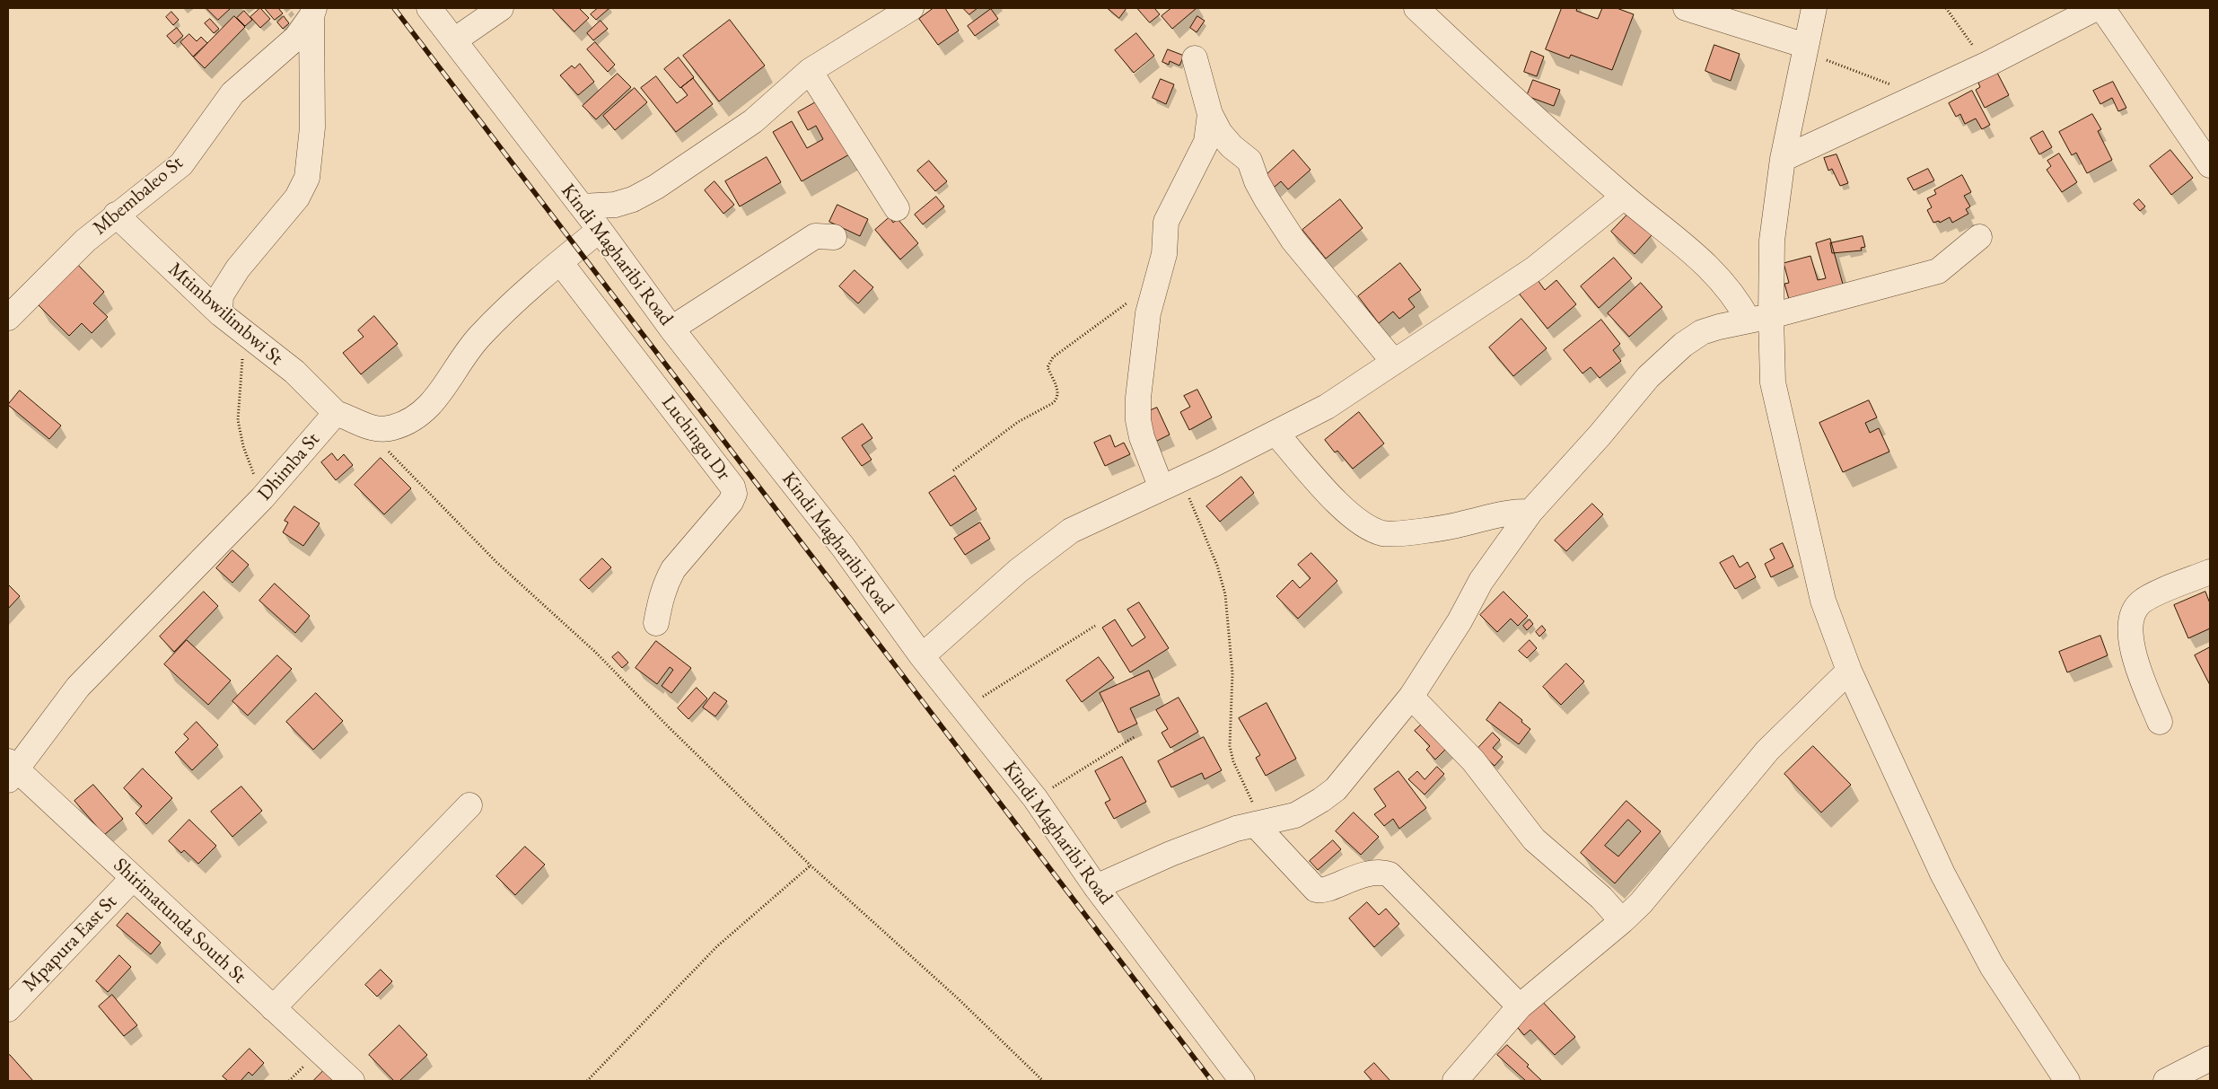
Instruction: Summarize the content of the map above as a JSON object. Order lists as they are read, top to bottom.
{
  "streets": {
    "street": [
      "Mbembaleo St",
      "Kindi Magharibi Road",
      "Mtimbwilimbwi St",
      "Luchingu Dr",
      "Dhimba St",
      "Shirimatunda South St",
      "Mpapura East St"
    ]
  },
  "crossings": [
    ["Mbembaleo St", "Mtimbwilimbwi St"],
    ["Kindi Magharibi Road", "Dhimba St"],
    ["Mtimbwilimbwi St", "Dhimba St"],
    ["Luchingu Dr", "Dhimba St"],
    ["Dhimba St", "Shirimatunda South St"],
    ["Shirimatunda South St", "Mpapura East St"]
  ]
}
